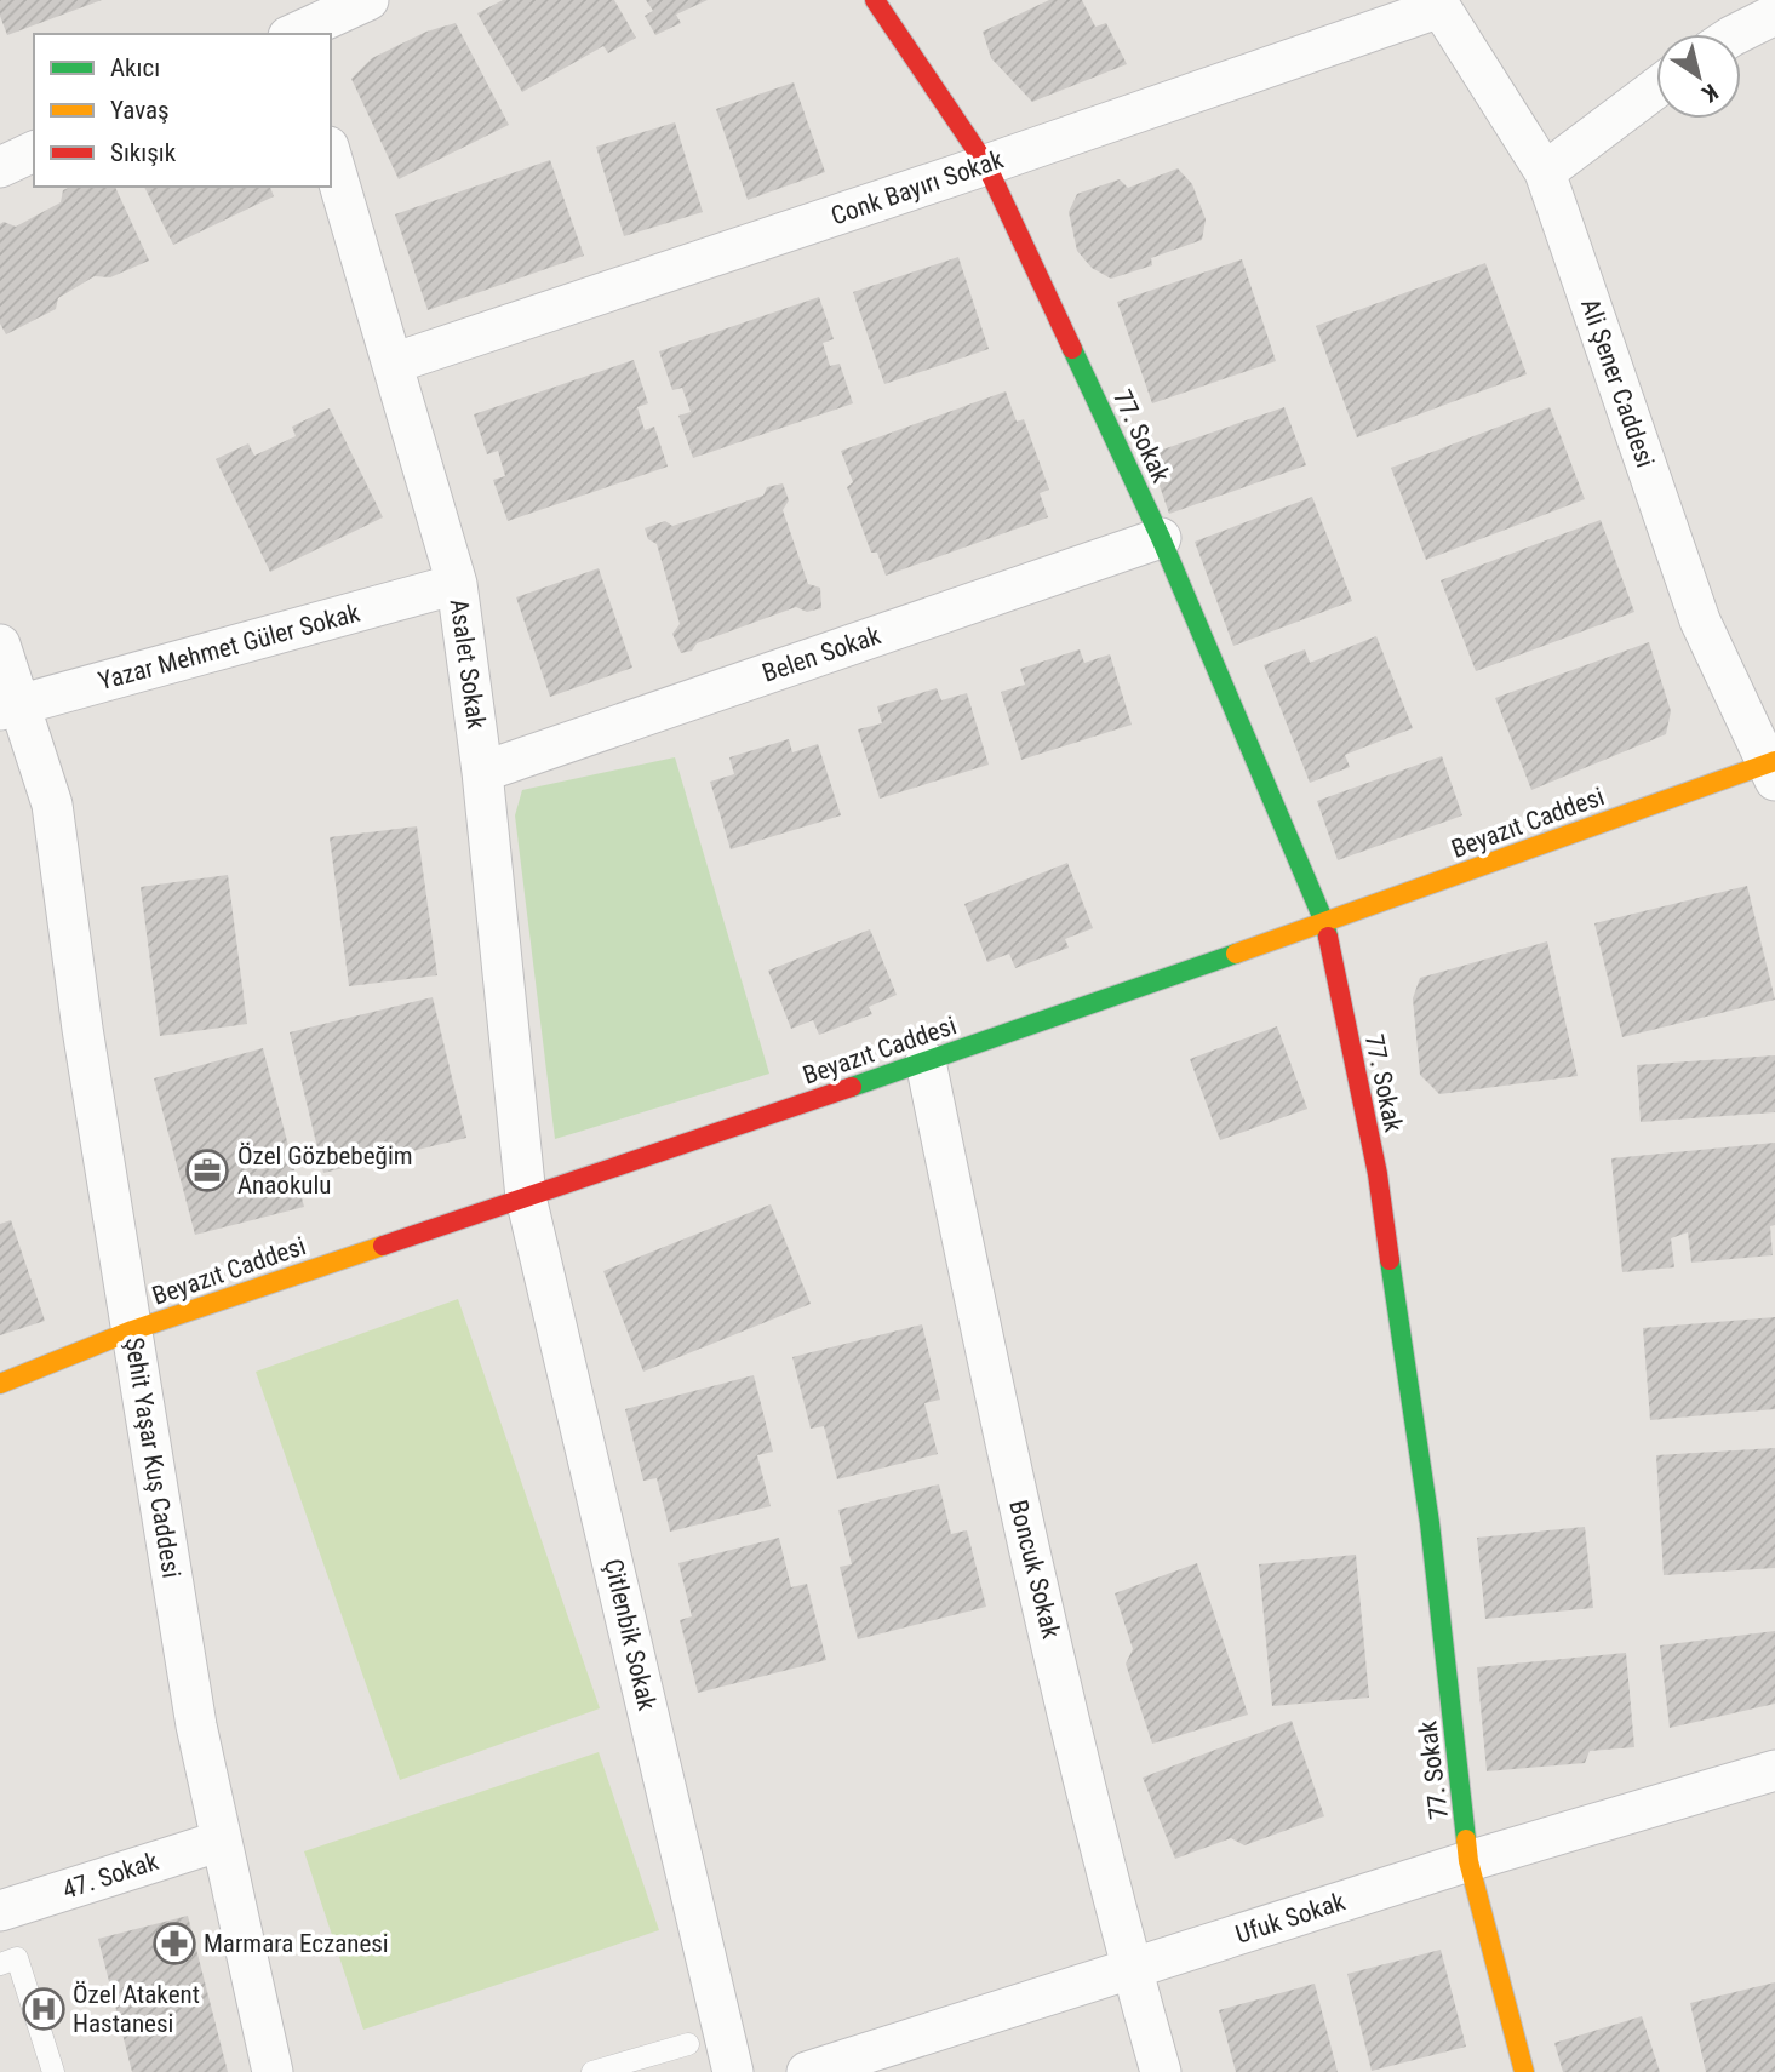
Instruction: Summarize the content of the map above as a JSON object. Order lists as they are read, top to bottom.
{
  "streets": {
    "street": [
      "Conk Bayırı Sokak",
      "Ali Şener Caddesi",
      "77. Sokak",
      "Yazar Mehmet Güler Sokak",
      "Belen Sokak",
      "Asalet Sokak",
      "Beyazıt Caddesi",
      "Şehit Yaşar Kuş Caddesi",
      "Boncuk Sokak",
      "Çitlenbik Sokak",
      "47. Sokak",
      "Ufuk Sokak"
    ]
  },
  "crossings": [
    ["Conk Bayırı Sokak", "Ali Şener Caddesi"],
    ["Conk Bayırı Sokak", "77. Sokak"],
    ["Conk Bayırı Sokak", "Asalet Sokak"],
    ["Ali Şener Caddesi", "Beyazıt Caddesi"],
    ["77. Sokak", "Belen Sokak"],
    ["77. Sokak", "Beyazıt Caddesi"],
    ["77. Sokak", "Ufuk Sokak"],
    ["Yazar Mehmet Güler Sokak", "Asalet Sokak"],
    ["Yazar Mehmet Güler Sokak", "Şehit Yaşar Kuş Caddesi"],
    ["Belen Sokak", "Asalet Sokak"],
    ["Asalet Sokak", "Beyazıt Caddesi"],
    ["Asalet Sokak", "Çitlenbik Sokak"],
    ["Beyazıt Caddesi", "Şehit Yaşar Kuş Caddesi"],
    ["Beyazıt Caddesi", "Boncuk Sokak"],
    ["Beyazıt Caddesi", "Çitlenbik Sokak"],
    ["Şehit Yaşar Kuş Caddesi", "47. Sokak"],
    ["Boncuk Sokak", "Ufuk Sokak"]
  ],
  "places": {
    "office": ["Özel Gözbebeğim Anaokulu"],
    "pharmacy": ["Marmara Eczanesi"],
    "hospital": ["Özel Atakent Hastanesi"]
  },
  "legend": ["Akıcı", "Yavaş", "Sıkışık"],
  "north": "bottom right"
}
